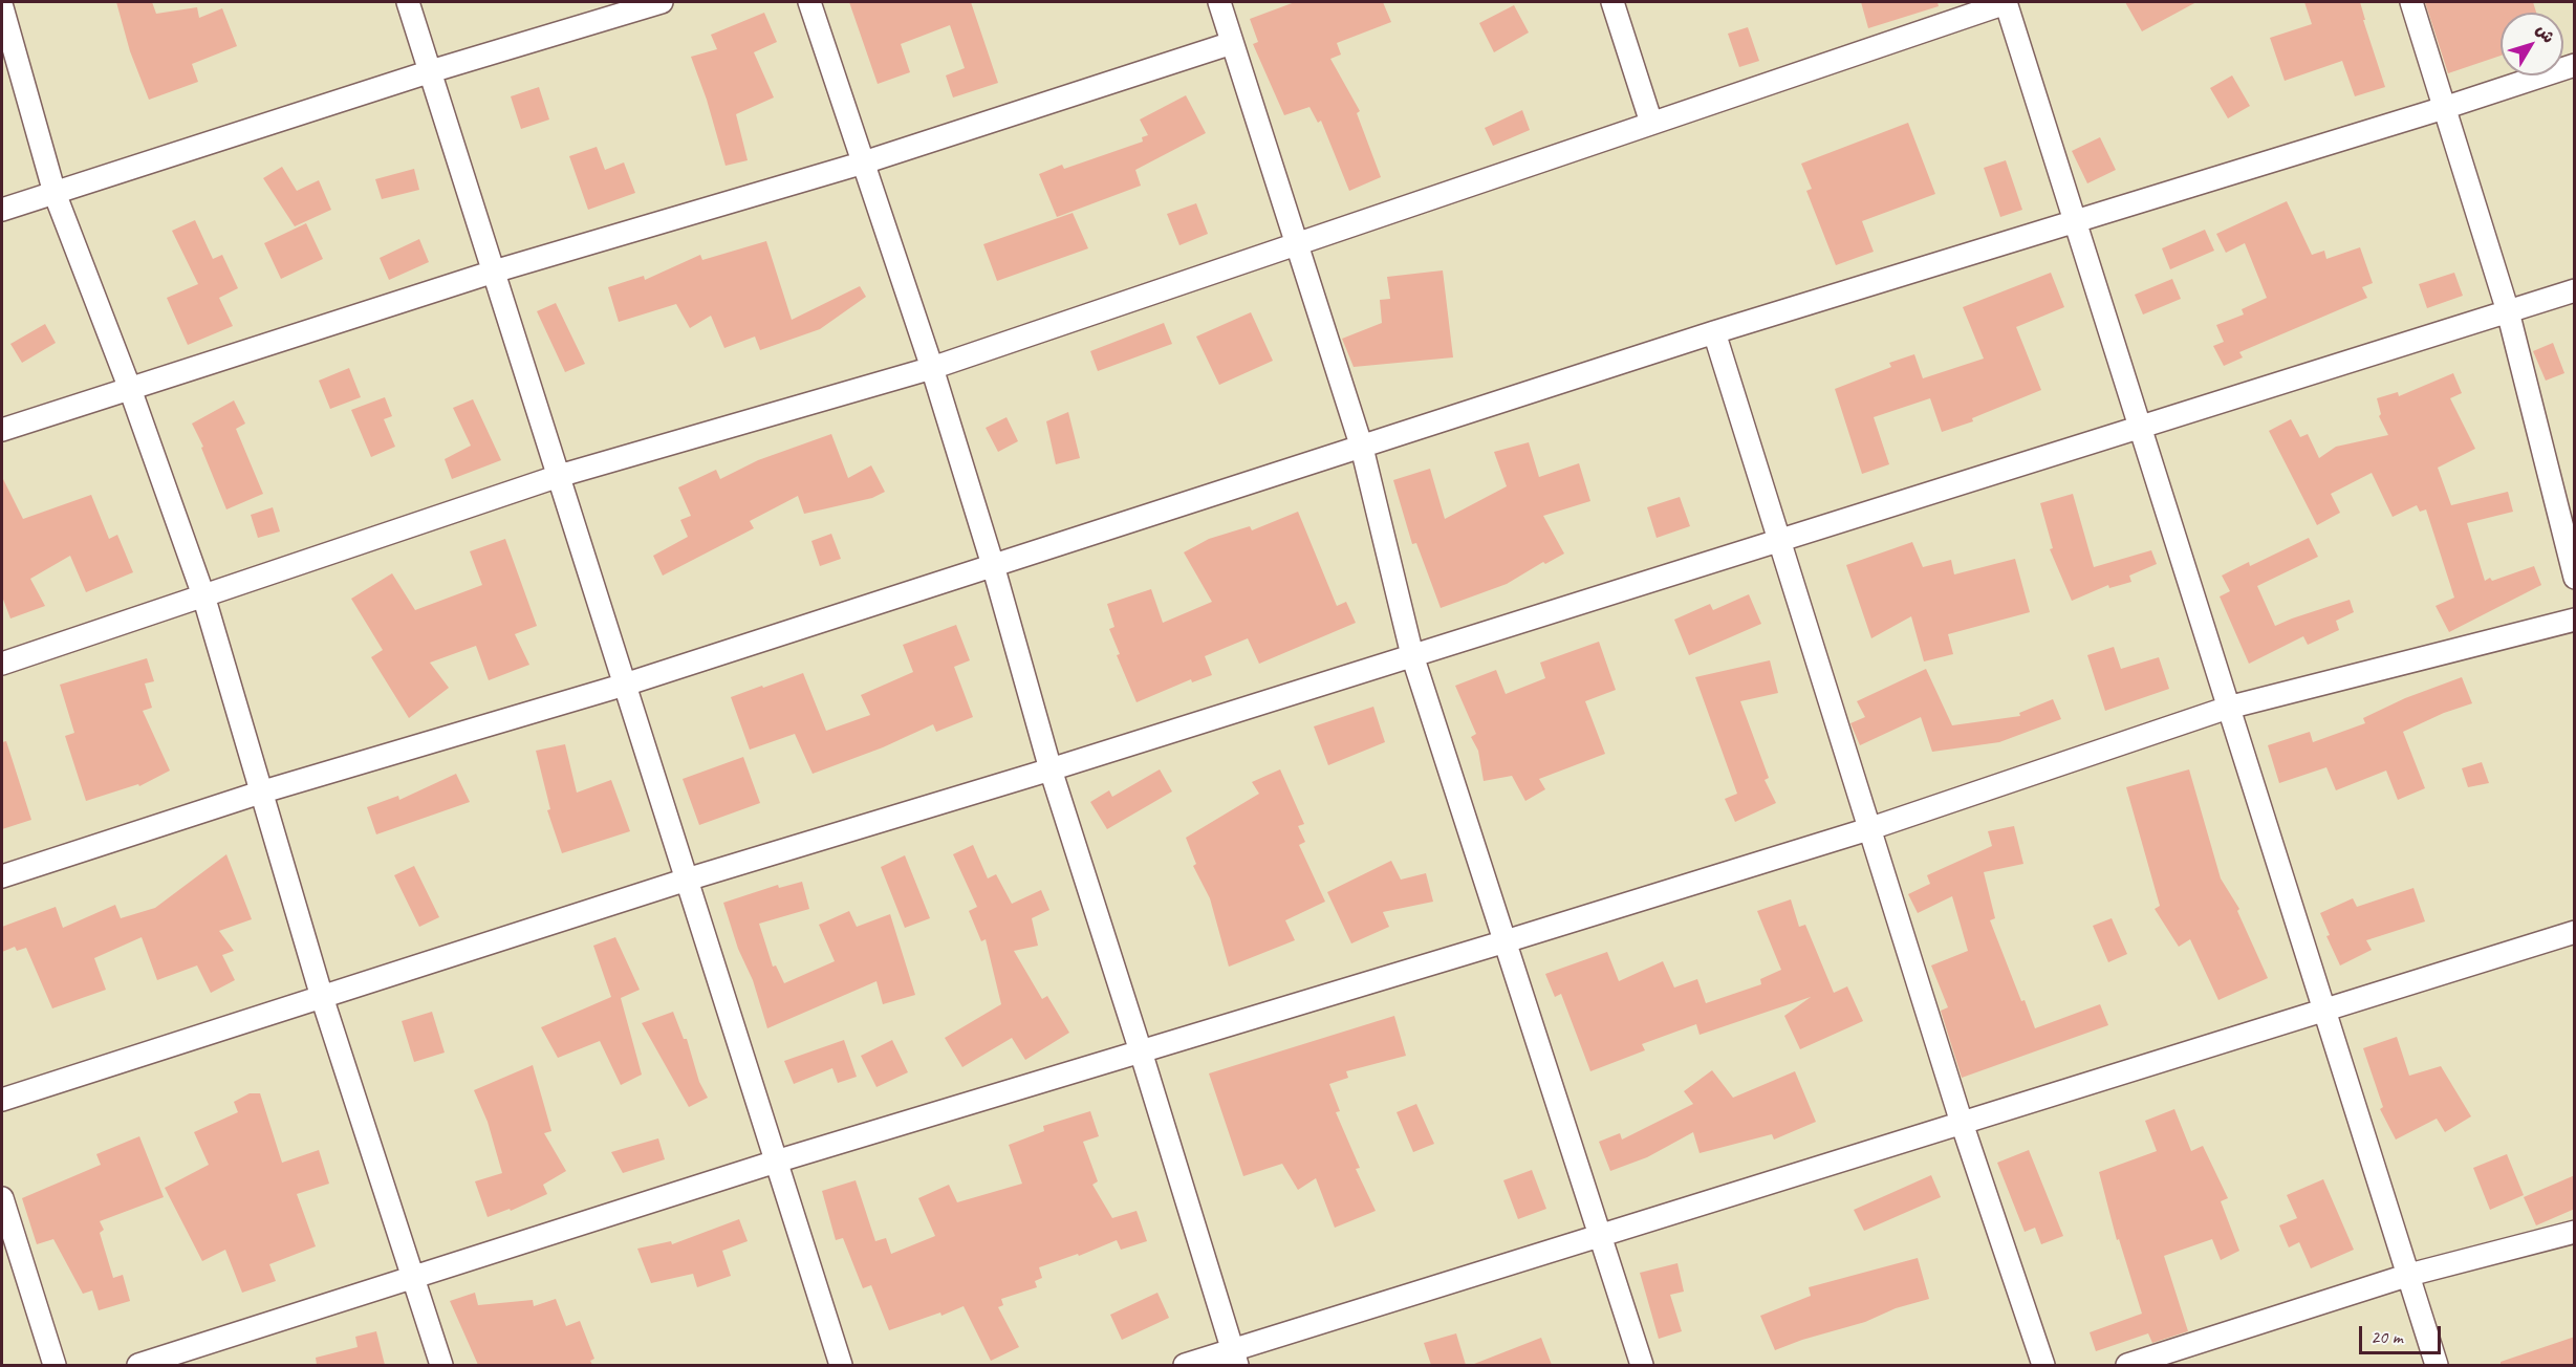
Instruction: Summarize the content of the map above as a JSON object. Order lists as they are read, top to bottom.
{
  "scale_bar": "20 m",
  "north": "top right"
}
